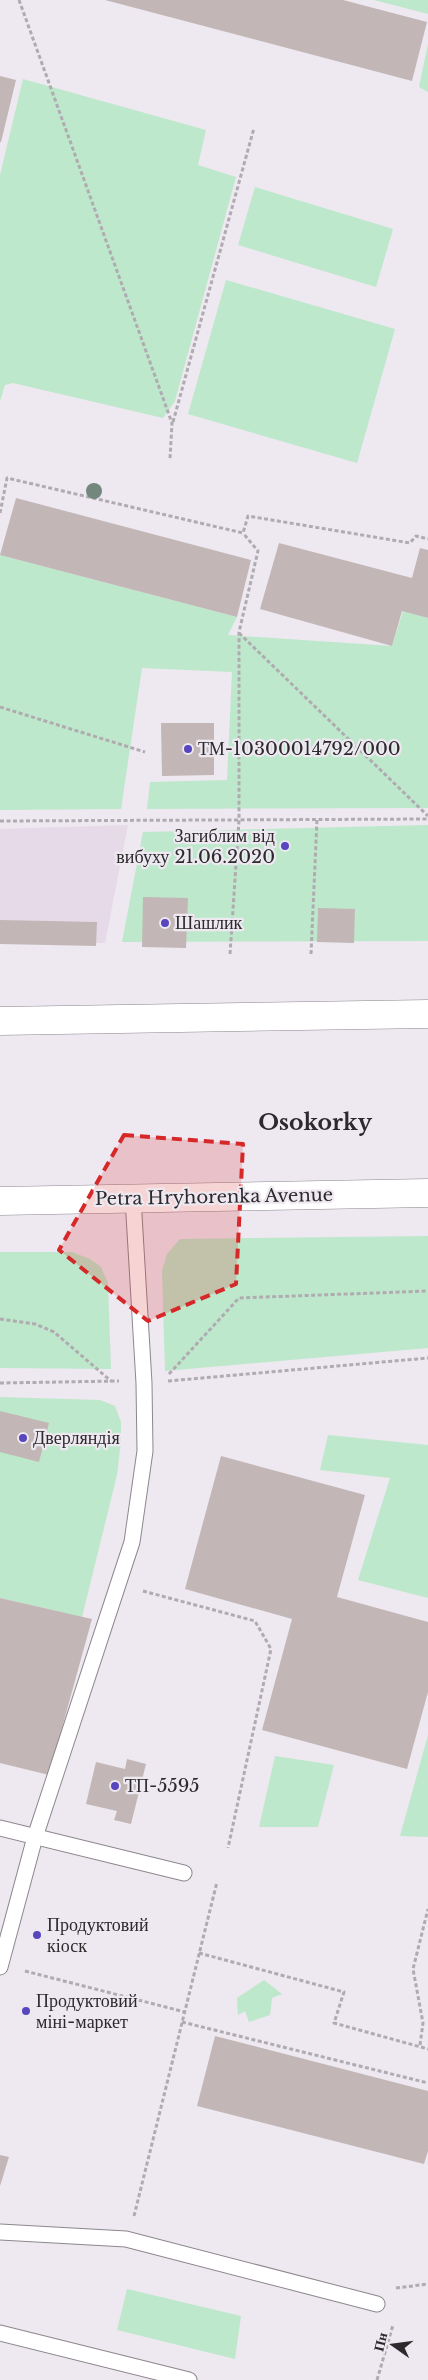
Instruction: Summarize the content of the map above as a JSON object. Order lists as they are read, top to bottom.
{
  "streets": {
    "street": ["Petra Hryhorenka Avenue"]
  },
  "districts": ["Osokorky"],
  "places": [
    "ТМ-10300014792/000",
    "Загиблим від вибуху 21.06.2020",
    "Шашлик",
    "Дверляндія",
    "ТП-5595",
    "Продуктовий кіоск",
    "Продуктовий міні-маркет"
  ],
  "north": "left"
}
